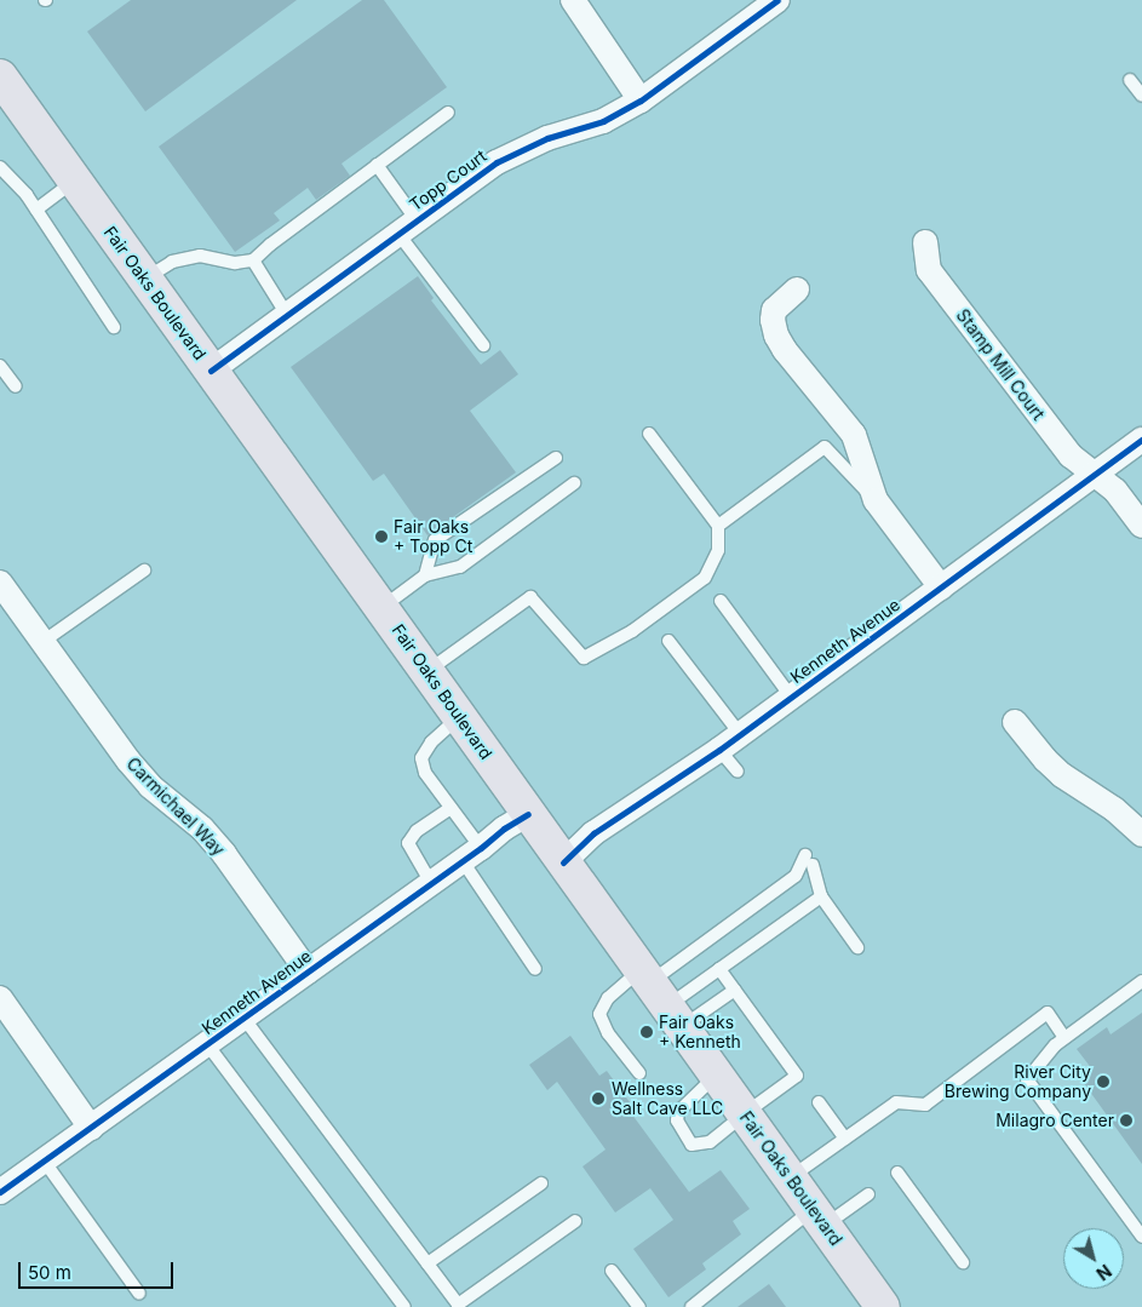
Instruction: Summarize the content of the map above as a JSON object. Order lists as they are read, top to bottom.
{
  "streets": {
    "main road": ["Fair Oaks Boulevard"],
    "street": [
      "Topp Court",
      "Stamp Mill Court",
      "Kenneth Avenue",
      "Carmichael Way"
    ]
  },
  "crossings": [
    ["Topp Court", "Fair Oaks Boulevard"],
    ["Fair Oaks Boulevard", "Kenneth Avenue"],
    ["Stamp Mill Court", "Kenneth Avenue"],
    ["Kenneth Avenue", "Carmichael Way"]
  ],
  "places": [
    "Fair Oaks + Topp Ct",
    "Fair Oaks + Kenneth",
    "River City Brewing Company",
    "Wellness Salt Cave LLC",
    "Milagro Center"
  ],
  "scale_bar": "50 m",
  "north": "bottom right"
}
